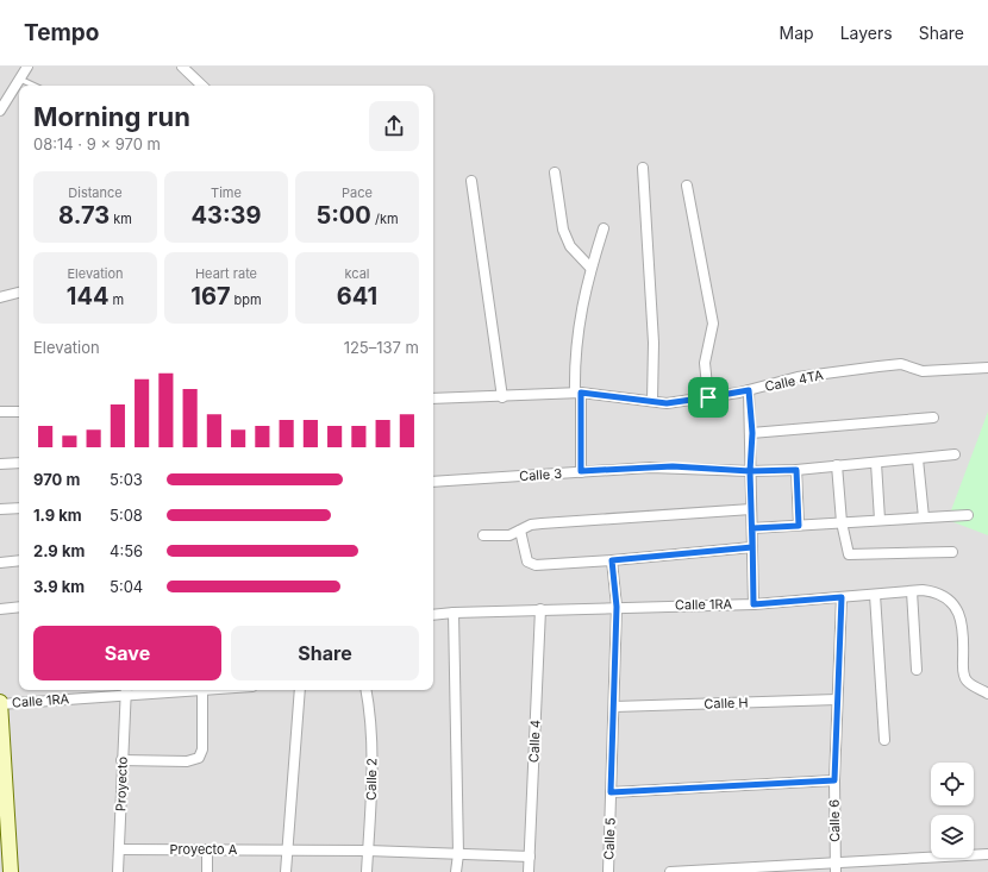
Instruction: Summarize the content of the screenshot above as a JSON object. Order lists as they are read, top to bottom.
{
  "streets": {
    "street": [
      "Calle 4TA",
      "Calle 3",
      "Calle 1RA",
      "Calle H",
      "Calle 4",
      "Calle 2",
      "Proyecto",
      "Calle 6",
      "Calle 5",
      "Proyecto A"
    ]
  },
  "crossings": [
    ["Calle 1RA", "Calle 4"],
    ["Calle 1RA", "Proyecto"],
    ["Calle 1RA", "Calle 6"],
    ["Calle 1RA", "Calle 5"],
    ["Calle H", "Calle 6"],
    ["Calle H", "Calle 5"],
    ["Calle 4", "Proyecto A"],
    ["Calle 2", "Proyecto A"],
    ["Proyecto", "Proyecto A"]
  ],
  "page": {
    "header": "Tempo",
    "nav": ["Map", "Layers", "Share"],
    "heading": ["Morning run", "08:14 · 9 × 970 m"],
    "stats": [
      ["Distance", "8.73 km"],
      ["Time", "43:39"],
      ["Pace", "5:00 /km"],
      ["Elevation", "144 m"],
      ["Heart rate", "167 bpm"],
      ["kcal", "641"]
    ],
    "chart": ["Elevation", "125–137 m"],
    "list": [
      {
        "name": "970 m",
        "note": "5:03"
      },
      {
        "name": "1.9 km",
        "note": "5:08"
      },
      {
        "name": "2.9 km",
        "note": "4:56"
      },
      {
        "name": "3.9 km",
        "note": "5:04"
      }
    ],
    "buttons": ["Save", "Share"]
  }
}
